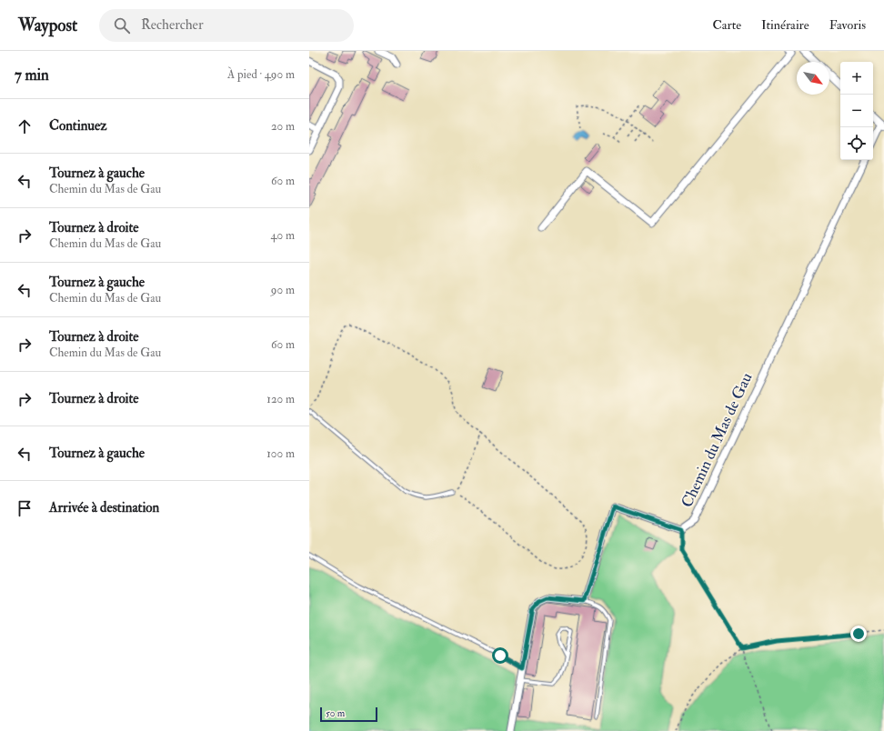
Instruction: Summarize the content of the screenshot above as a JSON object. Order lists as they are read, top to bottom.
{
  "streets": {
    "street": ["Chemin du Mas de Gau"]
  },
  "scale_bar": "50 m",
  "north": "bottom right",
  "page": {
    "header": "Waypost",
    "search": "Rechercher",
    "nav": ["Carte", "Itinéraire", "Favoris"],
    "heading": ["7 min", "À pied · 490 m"],
    "map_buttons": ["+", "−"],
    "list": [
      ["Continuez", "20 m"],
      ["Tournez à gauche", "Chemin du Mas de Gau", "60 m"],
      ["Tournez à droite", "Chemin du Mas de Gau", "40 m"],
      ["Tournez à gauche", "Chemin du Mas de Gau", "90 m"],
      ["Tournez à droite", "Chemin du Mas de Gau", "60 m"],
      ["Tournez à droite", "120 m"],
      ["Tournez à gauche", "100 m"],
      "Arrivée à destination"
    ],
    "scale": "50 m"
  }
}
